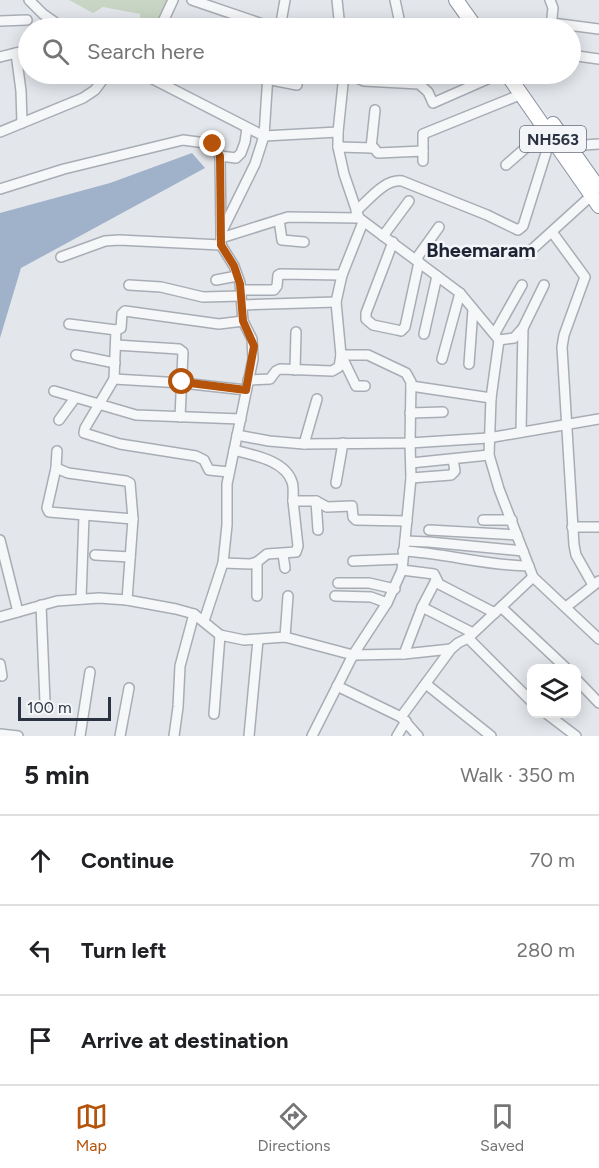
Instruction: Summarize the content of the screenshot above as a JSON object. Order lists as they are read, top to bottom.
{
  "streets": {
    "highway": ["NH563"]
  },
  "districts": ["Bheemaram"],
  "scale_bar": "100 m",
  "page": {
    "search": "Search here",
    "scale": "100 m",
    "heading": ["5 min", "Walk · 350 m"],
    "list": [
      ["Continue", "70 m"],
      ["Turn left", "280 m"],
      "Arrive at destination"
    ],
    "nav": ["Map", "Directions", "Saved"]
  }
}
